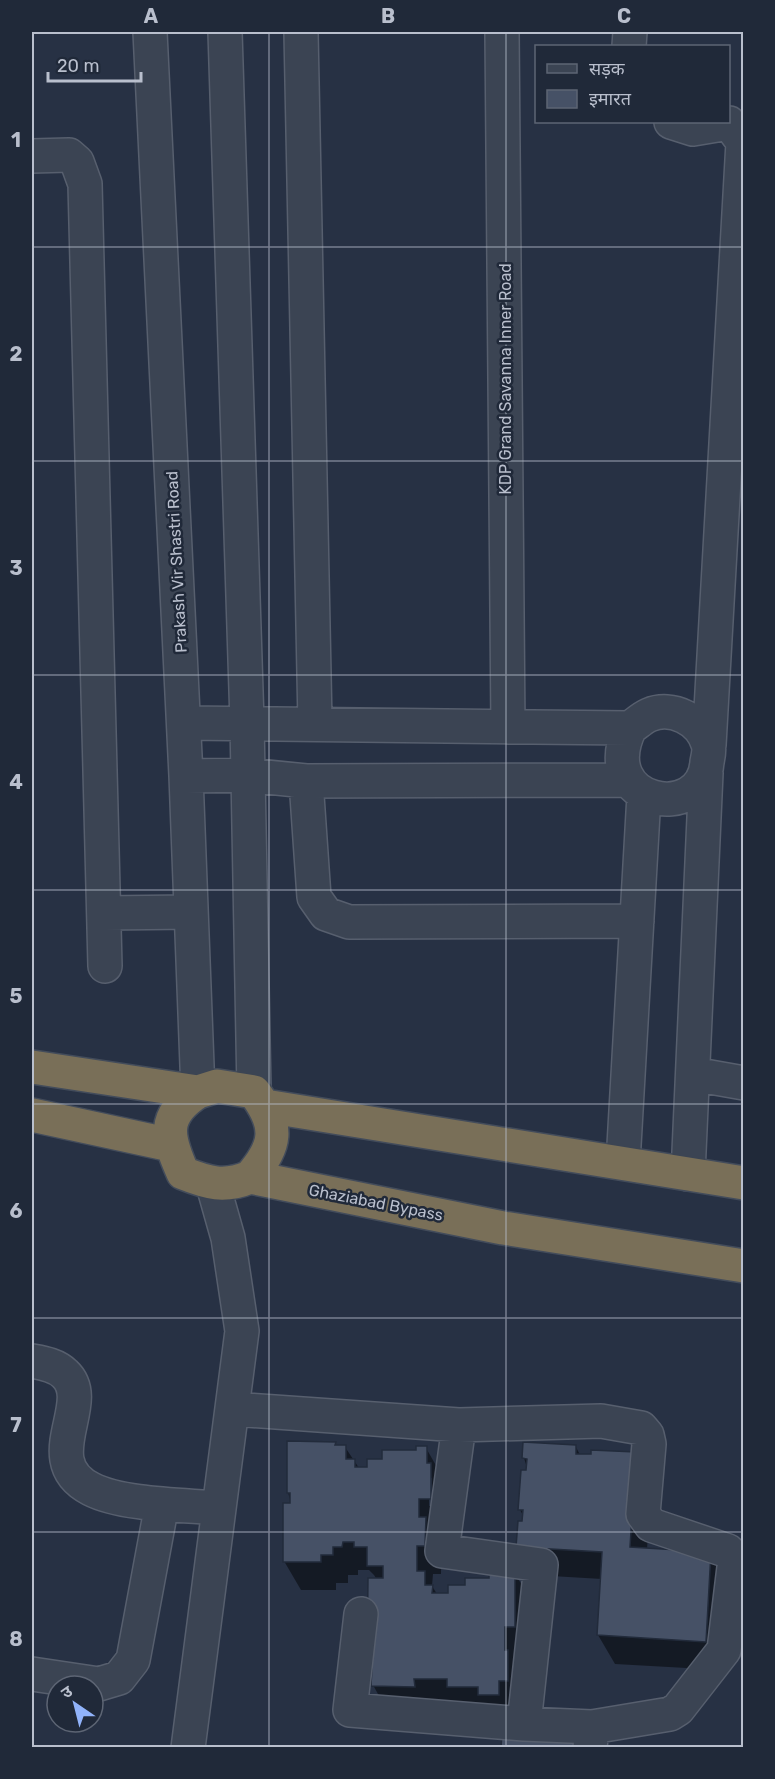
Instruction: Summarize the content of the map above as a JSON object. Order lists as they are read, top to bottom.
{
  "streets": {
    "highway": ["Ghaziabad Bypass"],
    "street": ["KDP Grand Savanna Inner Road", "Prakash Vir Shastri Road"]
  },
  "crossings": [
    ["Prakash Vir Shastri Road", "Ghaziabad Bypass"]
  ],
  "legend": ["सड़क", "इमारत"],
  "scale_bar": "20 m",
  "north": "top left",
  "grid": {
    "columns": ["A", "B", "C"],
    "rows": [
      "1",
      "2",
      "3",
      "4",
      "5",
      "6",
      "7",
      "8"
    ]
  }
}
